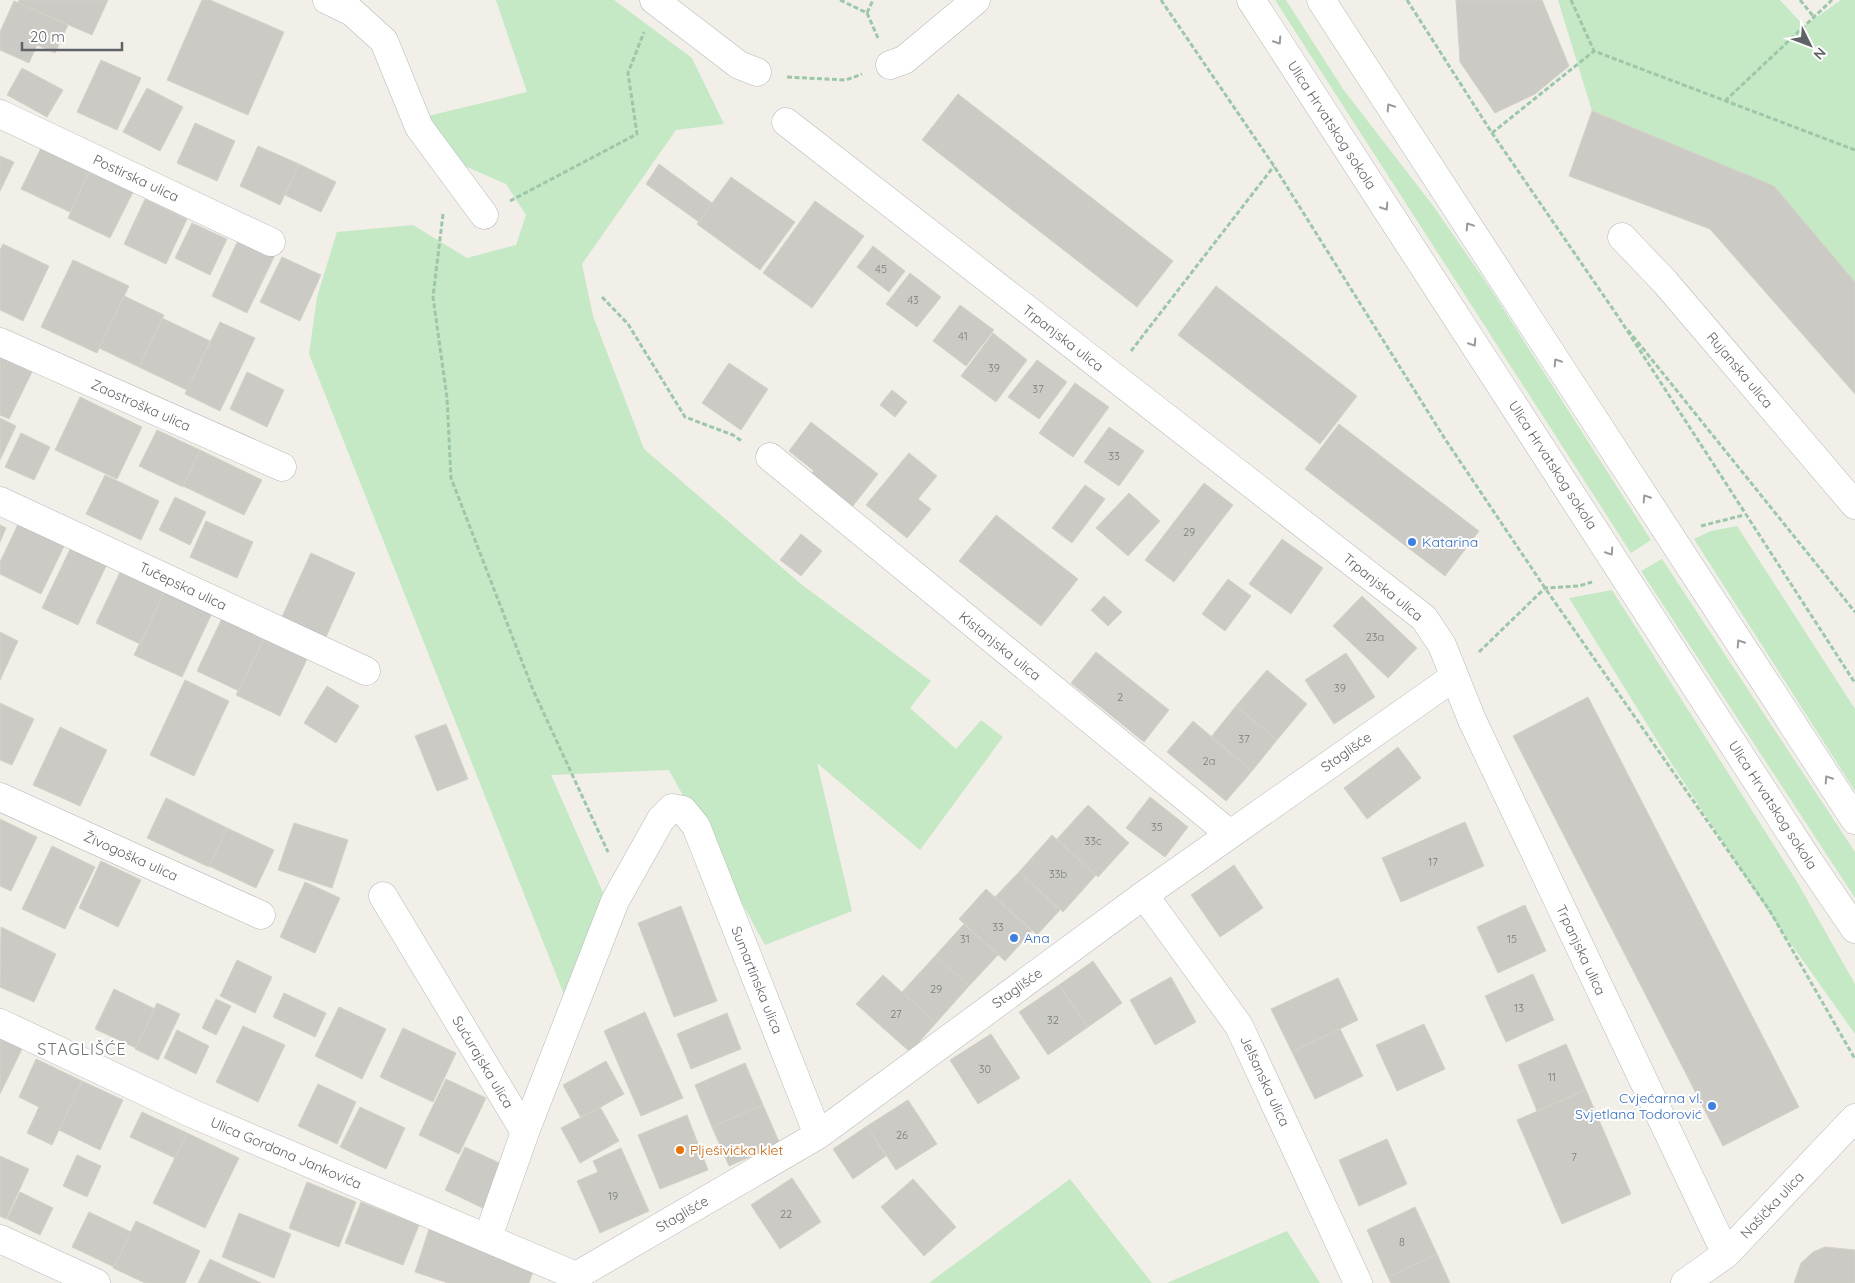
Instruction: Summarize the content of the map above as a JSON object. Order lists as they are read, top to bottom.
{
  "streets": {
    "street": [
      "Ulica Hrvatskog sokola",
      "Postirska ulica",
      "Trpanjska ulica",
      "Rujanska ulica",
      "Zaostroška ulica",
      "Tučepska ulica",
      "Kistanjska ulica",
      "Staglišće",
      "Živogoška ulica",
      "Sumartinska ulica",
      "Sućurajska ulica",
      "Jelšanska ulica",
      "Ulica Gordana Jankovića",
      "Našička ulica"
    ]
  },
  "crossings": [
    ["Trpanjska ulica", "Staglišće"],
    ["Trpanjska ulica", "Našička ulica"],
    ["Kistanjska ulica", "Staglišće"],
    ["Staglišće", "Sumartinska ulica"],
    ["Staglišće", "Jelšanska ulica"],
    ["Staglišće", "Ulica Gordana Jankovića"]
  ],
  "districts": ["STAGLIŠĆE"],
  "places": [
    "Katarina",
    "Ana",
    "Cvjećarna vl. Svjetlana Todorović",
    "Plješivička klet"
  ],
  "house_numbers": [
    "45",
    "43",
    "41",
    "39",
    "37",
    "33",
    "29",
    "23a",
    "39",
    "2",
    "37",
    "2a",
    "35",
    "33c",
    "17",
    "33b",
    "33",
    "31",
    "15",
    "29",
    "13",
    "27",
    "32",
    "30",
    "11",
    "26",
    "7",
    "19",
    "22",
    "8"
  ],
  "scale_bar": "20 m",
  "north": "bottom right"
}
